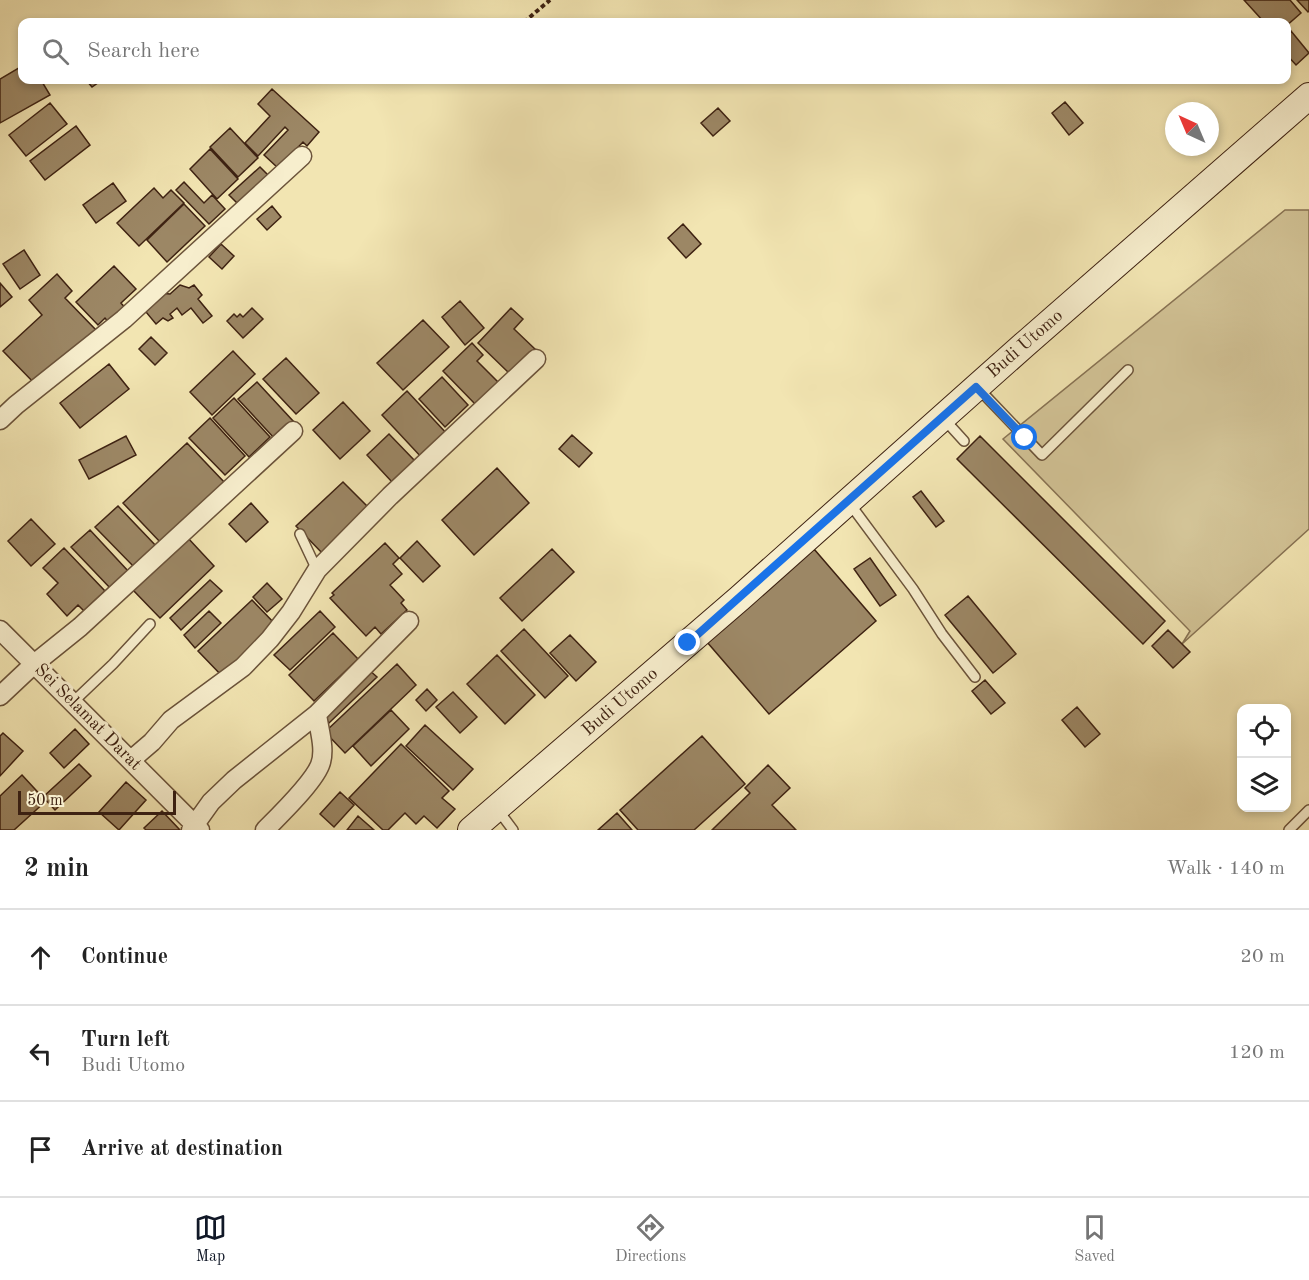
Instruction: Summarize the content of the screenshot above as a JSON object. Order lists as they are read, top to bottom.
{
  "streets": {
    "street": ["Budi Utomo", "Sei Selamat Darat"]
  },
  "scale_bar": "50 m",
  "north": "top left",
  "page": {
    "search": "Search here",
    "scale": "50 m",
    "heading": ["2 min", "Walk · 140 m"],
    "list": [
      ["Continue", "20 m"],
      ["Turn left", "Budi Utomo", "120 m"],
      "Arrive at destination"
    ],
    "nav": ["Map", "Directions", "Saved"]
  }
}
